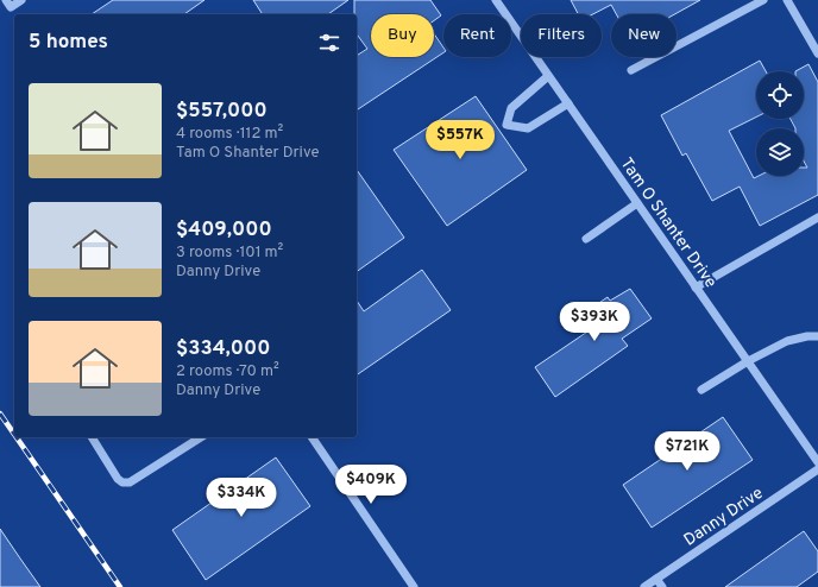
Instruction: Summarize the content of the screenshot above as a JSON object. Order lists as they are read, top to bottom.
{
  "streets": {
    "street": ["Tam O Shanter Drive", "Danny Drive"]
  },
  "page": {
    "chip": [
      "Buy",
      "Rent",
      "Filters",
      "New"
    ],
    "heading": "5 homes",
    "list": [
      {
        "name": "$557,000",
        "note": "4 rooms · 112 m² · Tam O Shanter Drive"
      },
      {
        "name": "$409,000",
        "note": "3 rooms · 101 m² · Danny Drive"
      },
      {
        "name": "$334,000",
        "note": "2 rooms · 70 m² · Danny Drive"
      }
    ],
    "price": [
      "$557K",
      "$393K",
      "$721K",
      "$409K",
      "$334K"
    ]
  }
}
